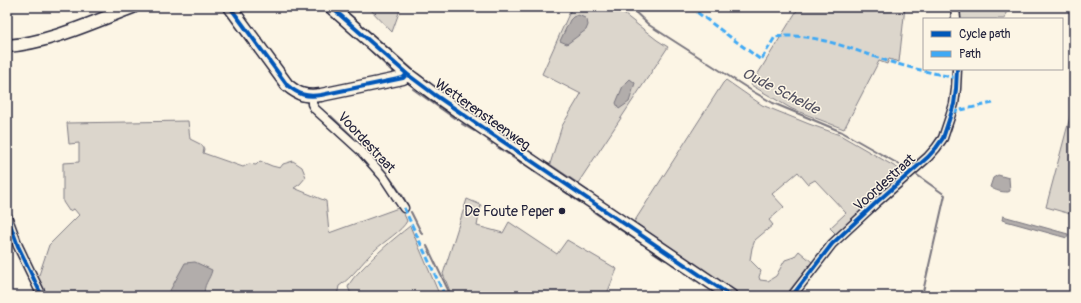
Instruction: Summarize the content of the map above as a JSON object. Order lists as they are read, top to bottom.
{
  "streets": {
    "street": ["Wetterensteenweg", "Voordestraat"]
  },
  "water": ["Oude Schelde"],
  "places": ["De Foute Peper"],
  "legend": ["Cycle path", "Path"]
}
